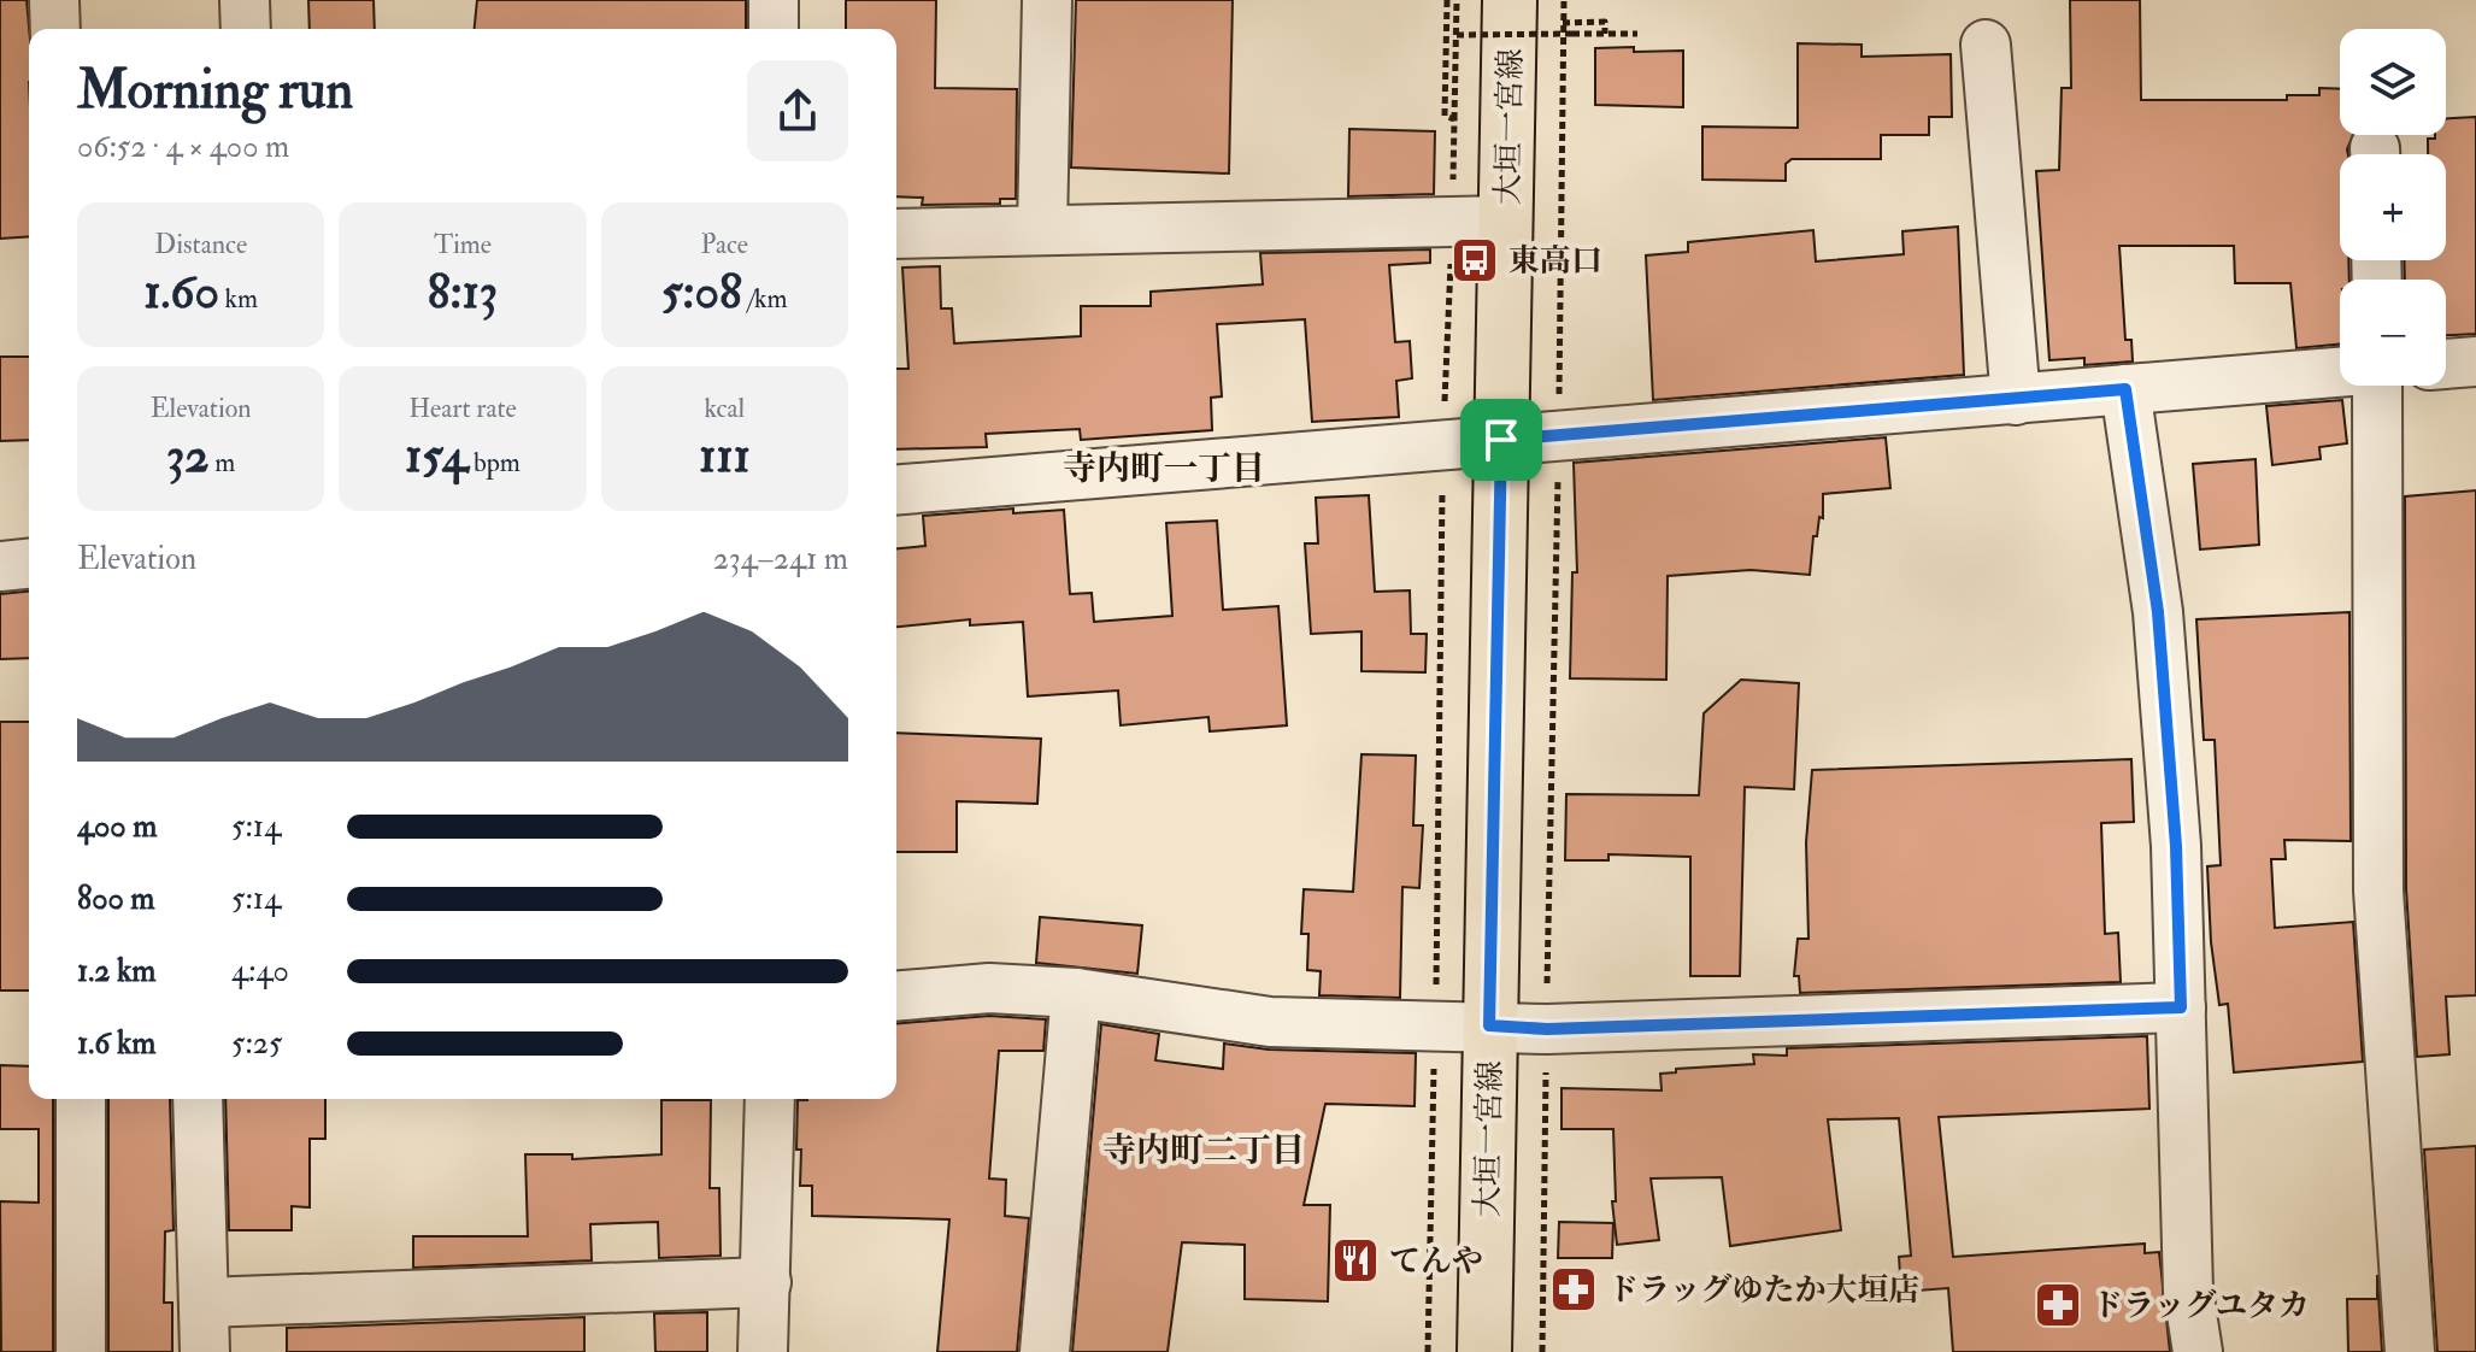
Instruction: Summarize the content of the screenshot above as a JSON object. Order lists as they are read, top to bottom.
{
  "streets": {
    "main road": ["大垣一宮線"]
  },
  "districts": ["寺内町一丁目", "寺内町二丁目"],
  "places": {
    "bus stop": ["東高口"],
    "restaurant": ["てんや"],
    "pharmacy": ["ドラッグゆたか大垣店", "ドラッグユタカ"]
  },
  "page": {
    "map_buttons": ["+", "−"],
    "heading": ["Morning run", "06:52 · 4 × 400 m"],
    "stats": [
      ["Distance", "1.60 km"],
      ["Time", "8:13"],
      ["Pace", "5:08 /km"],
      ["Elevation", "32 m"],
      ["Heart rate", "154 bpm"],
      ["kcal", "111"]
    ],
    "chart": ["Elevation", "234–241 m"],
    "list": [
      {
        "name": "400 m",
        "note": "5:14"
      },
      {
        "name": "800 m",
        "note": "5:14"
      },
      {
        "name": "1.2 km",
        "note": "4:40"
      },
      {
        "name": "1.6 km",
        "note": "5:25"
      }
    ]
  }
}
